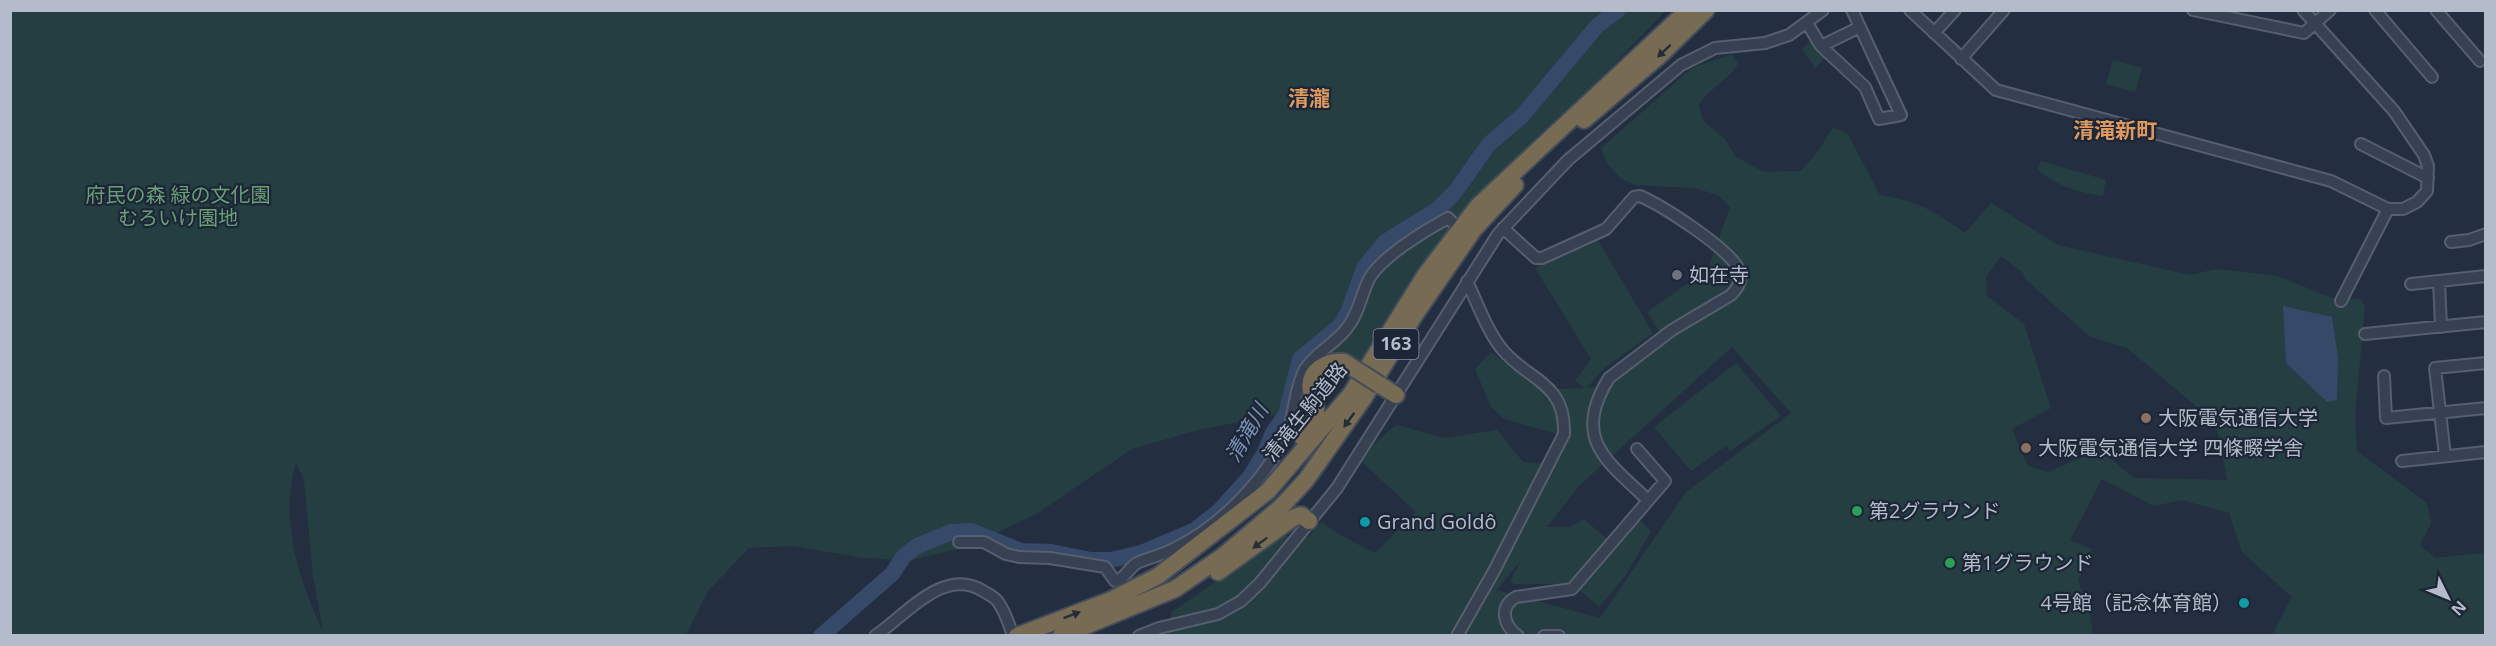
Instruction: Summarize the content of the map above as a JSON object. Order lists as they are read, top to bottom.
{
  "streets": {
    "highway": ["163", "清滝生駒道路"]
  },
  "crossings": [
    ["163", "清滝生駒道路"]
  ],
  "districts": ["清瀧", "清滝新町"],
  "water": ["清滝川"],
  "parks": ["府民の森 緑の文化園 むろいけ園地"],
  "places": [
    "如在寺",
    "大阪電気通信大学",
    "大阪電気通信大学 四條畷学舎",
    "第2グラウンド",
    "Grand Goldô",
    "第1グラウンド",
    "4号館（記念体育館）"
  ],
  "north": "bottom right"
}
